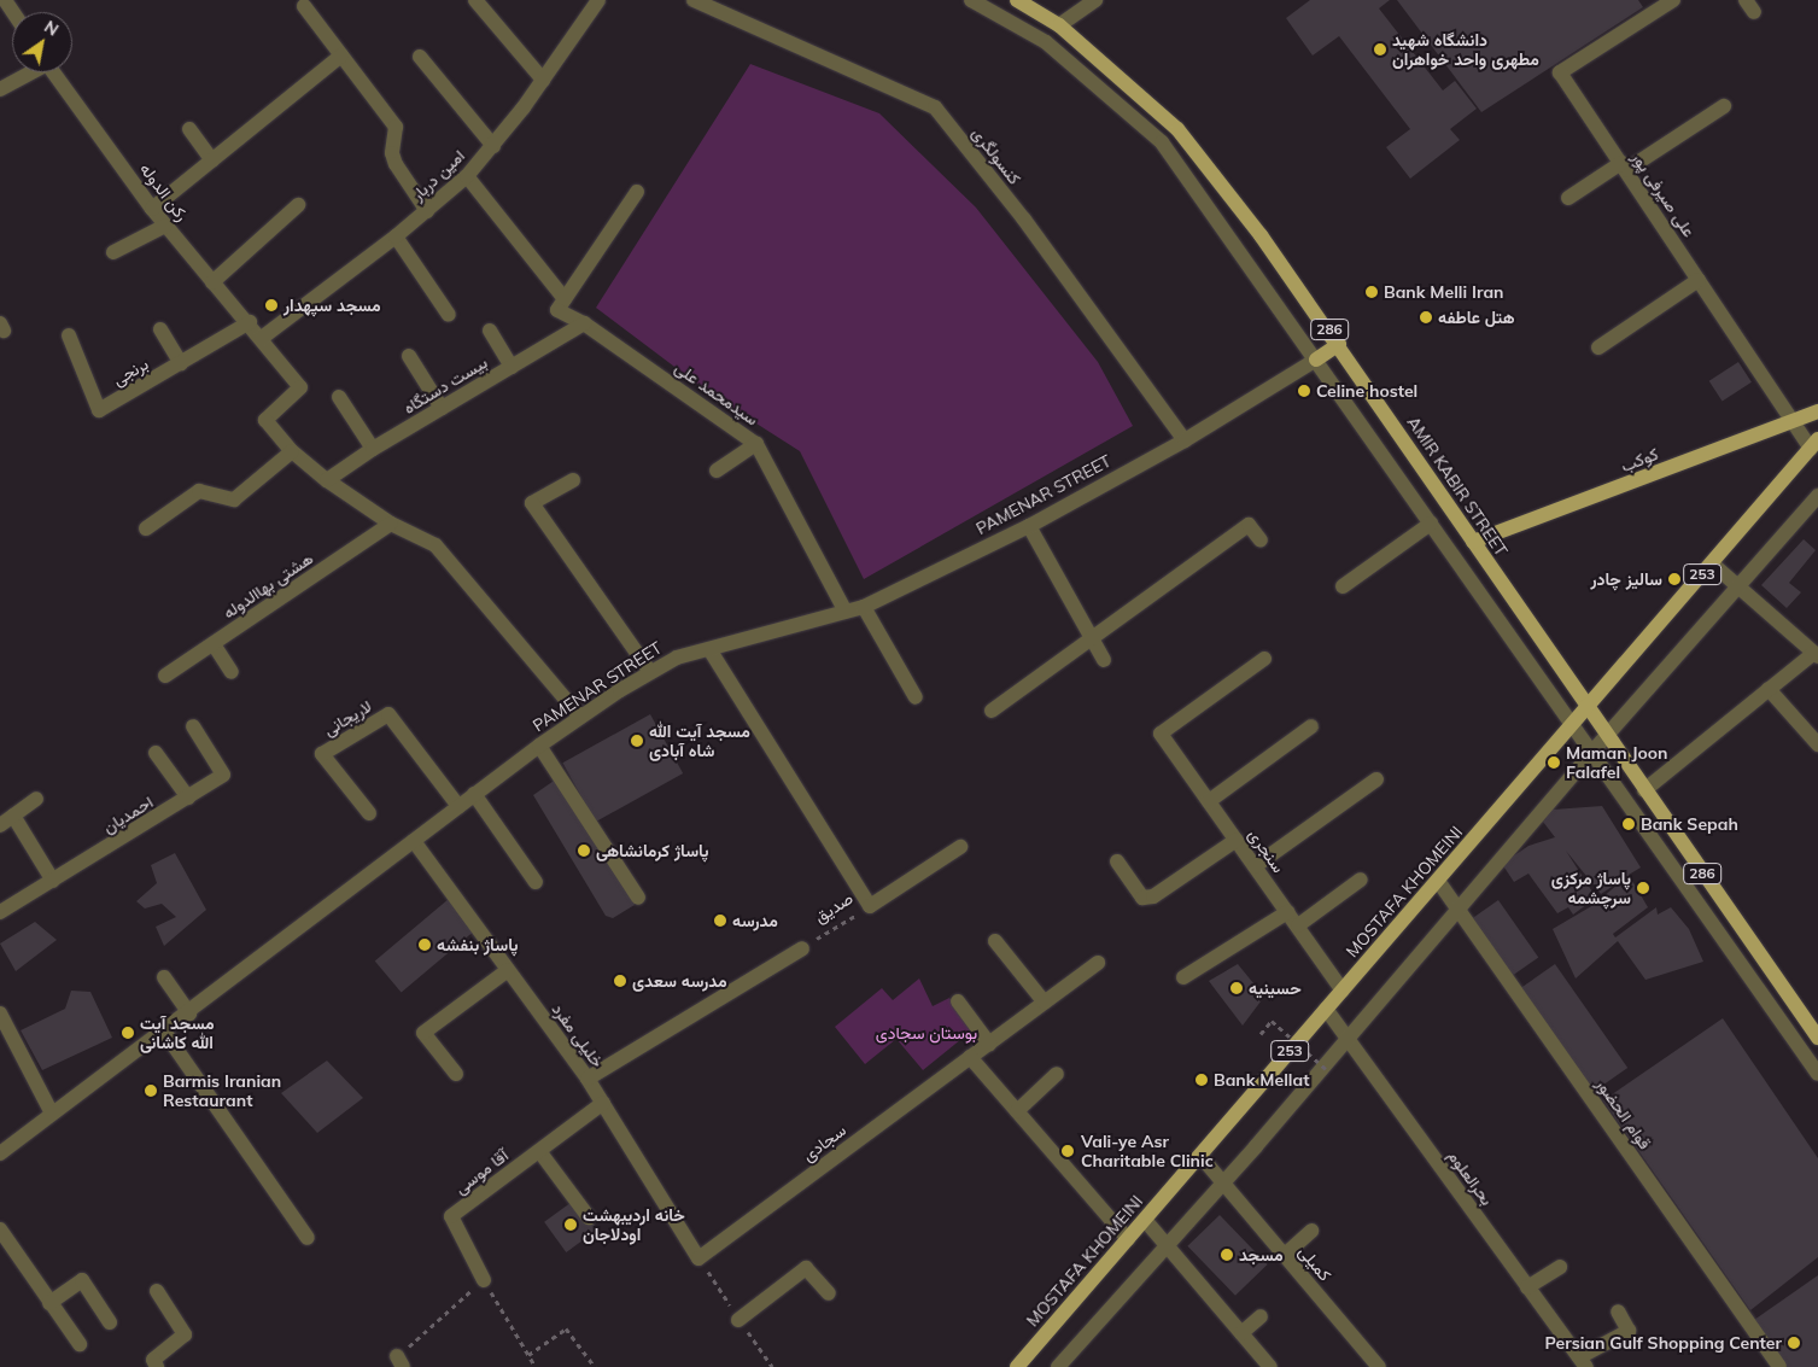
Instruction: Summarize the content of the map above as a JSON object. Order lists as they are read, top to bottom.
{
  "streets": {
    "main road": [
      "286",
      "کوکب",
      "AMIR KABIR STREET",
      "253",
      "MOSTAFA KHOMEINI"
    ],
    "street": [
      "کنسولگری",
      "امین دربار",
      "رکن الدوله",
      "علی صیرفی پور",
      "برنجی",
      "بیست دستگاه",
      "سیدمحمد علی",
      "PAMENAR STREET",
      "هشتی بهاالدوله",
      "لاریجانی",
      "احمدیان",
      "سنجری",
      "صدیق",
      "خلیلی مفرد",
      "قوام الحضور",
      "سجادی",
      "آقا موسی",
      "بحرالعلوم",
      "کمیلی"
    ]
  },
  "crossings": [
    ["کنسولگری", "PAMENAR STREET"],
    ["امین دربار", "رکن الدوله"],
    ["امین دربار", "سیدمحمد علی"],
    ["رکن الدوله", "برنجی"],
    ["علی صیرفی پور", "کوکب"],
    ["علی صیرفی پور", "MOSTAFA KHOMEINI"],
    ["بیست دستگاه", "سیدمحمد علی"],
    ["سیدمحمد علی", "PAMENAR STREET"],
    ["کوکب", "AMIR KABIR STREET"],
    ["AMIR KABIR STREET", "MOSTAFA KHOMEINI"],
    ["PAMENAR STREET", "لاریجانی"],
    ["PAMENAR STREET", "صدیق"],
    ["PAMENAR STREET", "خلیلی مفرد"],
    ["سنجری", "MOSTAFA KHOMEINI"],
    ["MOSTAFA KHOMEINI", "قوام الحضور"],
    ["MOSTAFA KHOMEINI", "بحرالعلوم"],
    ["MOSTAFA KHOMEINI", "کمیلی"],
    ["خلیلی مفرد", "سجادی"],
    ["خلیلی مفرد", "آقا موسی"]
  ],
  "parks": ["بوستان سجادی"],
  "places": [
    "دانشگاه شهید مطهری واحد خواهران",
    "Bank Melli Iran",
    "مسجد سپهدار",
    "هتل عاطفه",
    "Celine hostel",
    "سالیز چادر",
    "مسجد آیت الله شاه آبادی",
    "Maman Joon Falafel",
    "Bank Sepah",
    "پاساژ کرمانشاهی",
    "پاساژ مرکزی سرچشمه",
    "مدرسه",
    "پاساژ بنفشه",
    "مدرسه سعدی",
    "حسینیه",
    "مسجد آیت الله کاشانی",
    "Bank Mellat",
    "Barmis Iranian Restaurant",
    "Vali-ye Asr Charitable Clinic",
    "خانه اردیبهشت اودلاجان",
    "مسجد",
    "Persian Gulf Shopping Center"
  ],
  "north": "top right"
}
